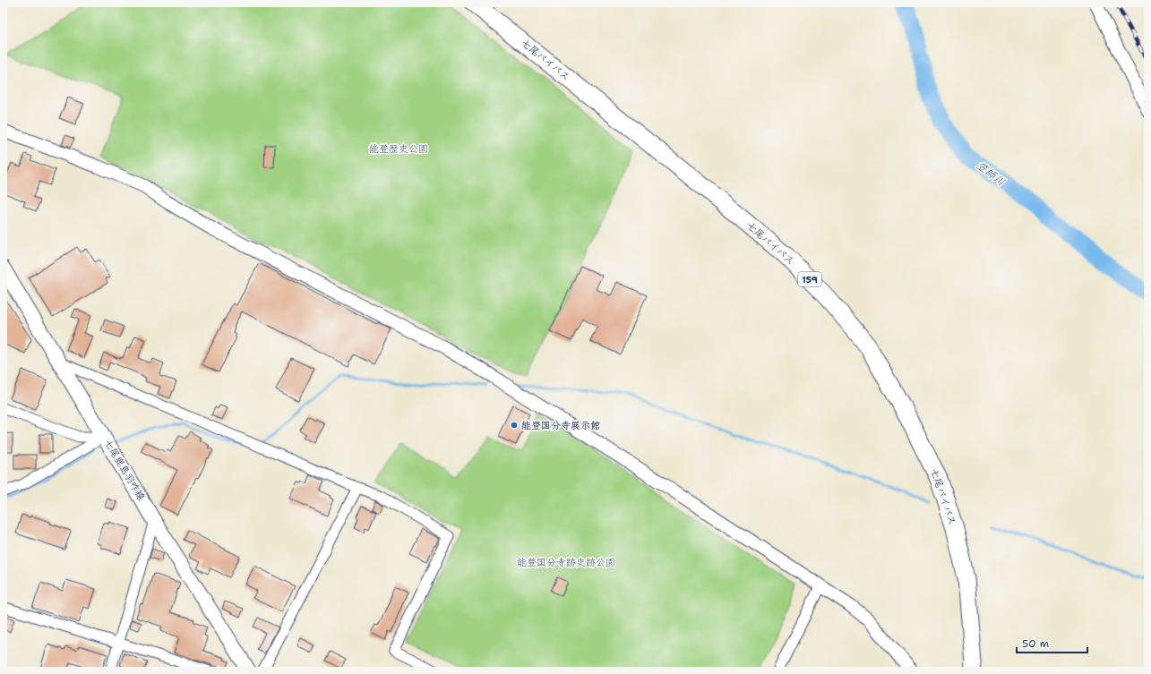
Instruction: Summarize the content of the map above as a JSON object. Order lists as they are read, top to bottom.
{
  "streets": {
    "highway": ["七尾バイパス", "159"],
    "main road": ["七尾鹿島羽咋線"]
  },
  "water": ["笠師川"],
  "parks": ["能登歴史公園", "能登国分寺跡史跡公園"],
  "places": ["能登国分寺展示館"],
  "scale_bar": "50 m"
}
